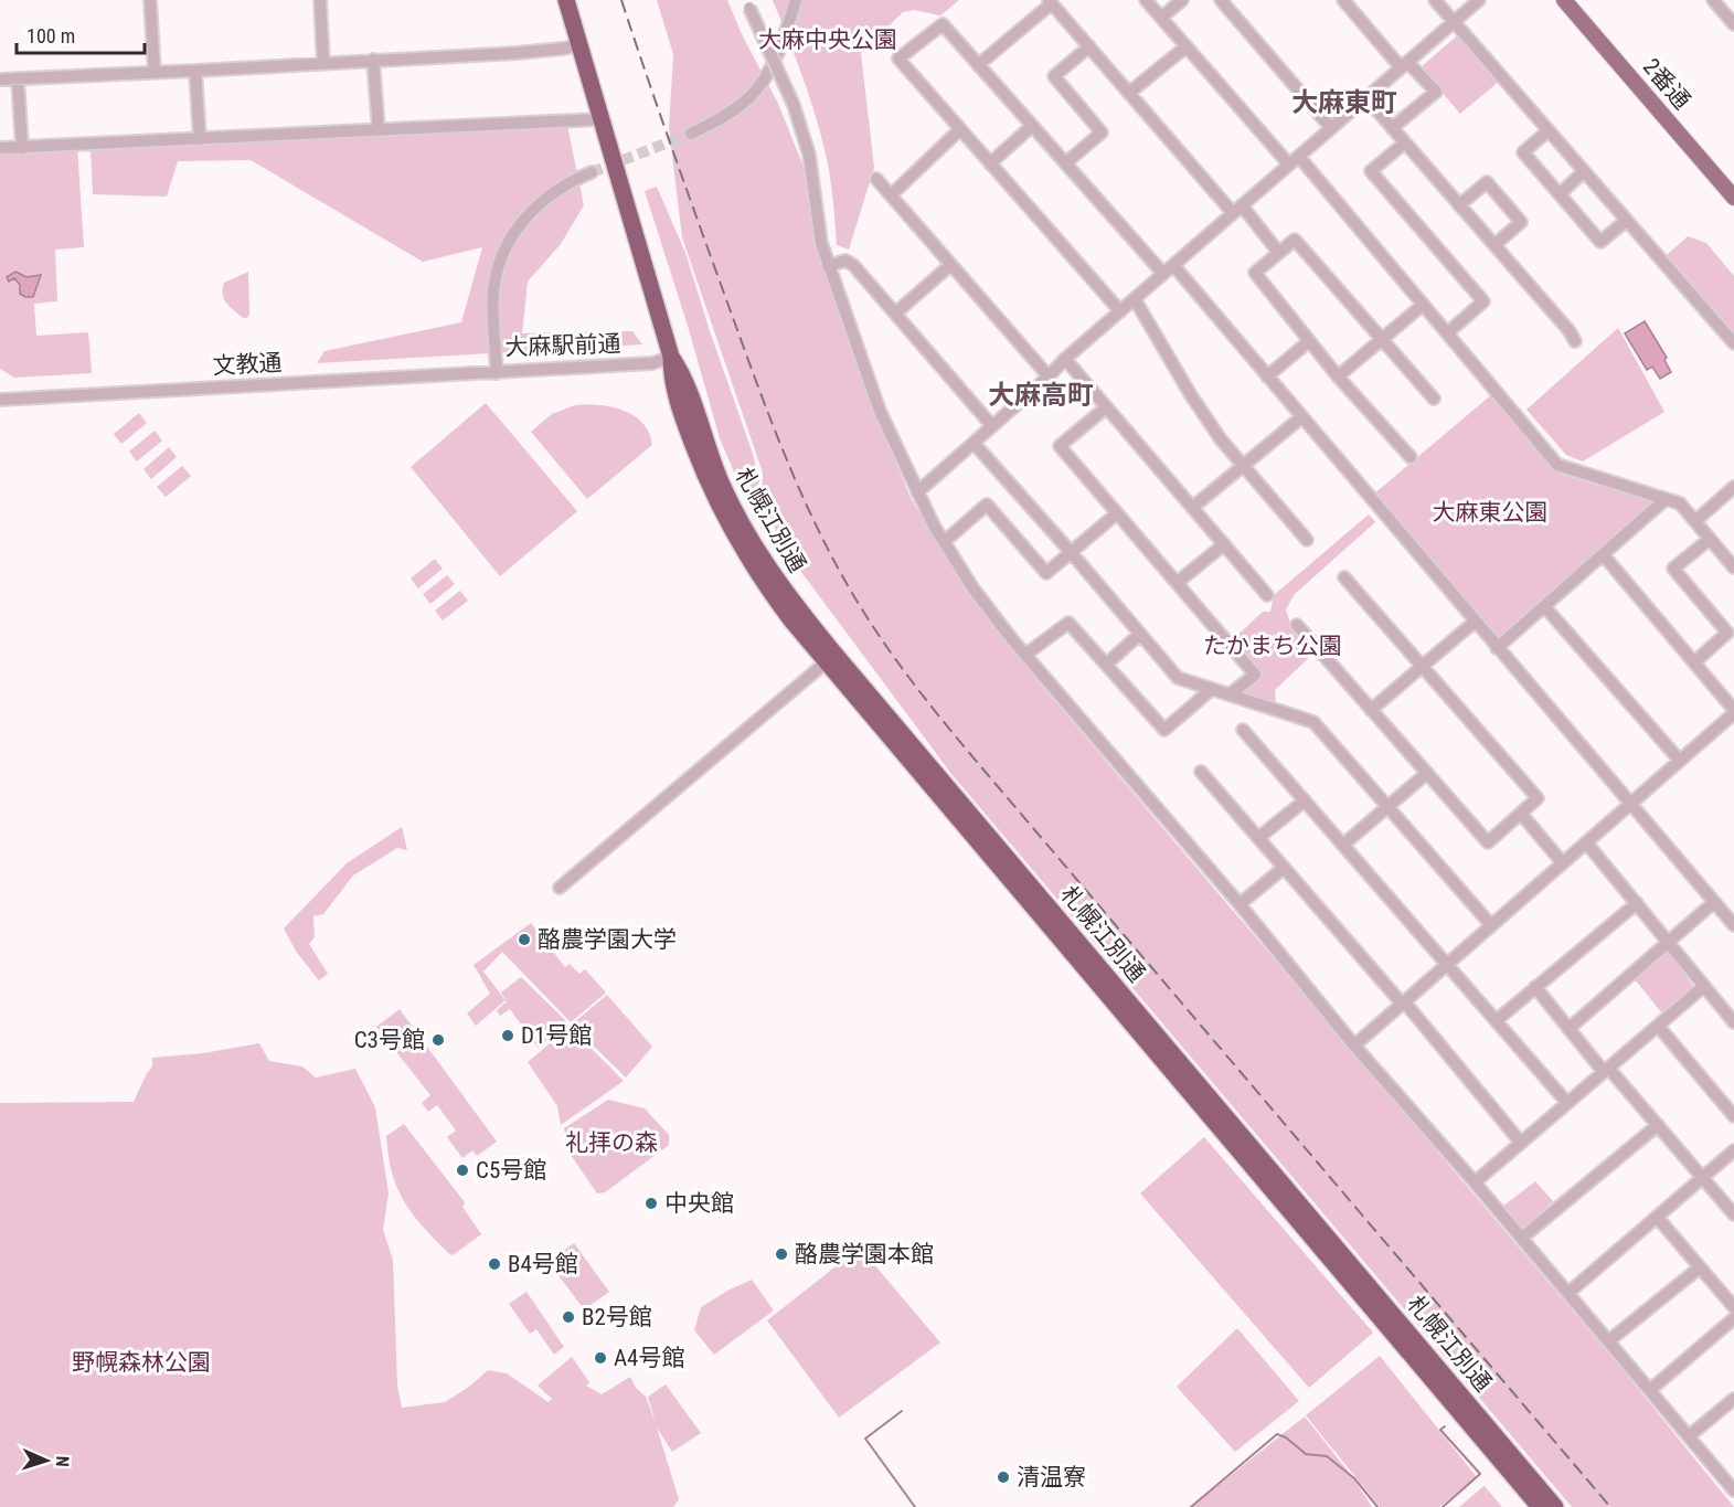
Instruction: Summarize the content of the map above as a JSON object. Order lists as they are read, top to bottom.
{
  "streets": {
    "highway": ["札幌江別通"],
    "main road": ["2番通"],
    "street": ["大麻駅前通", "文教通"]
  },
  "crossings": [
    ["大麻駅前通", "文教通"],
    ["大麻駅前通", "札幌江別通"]
  ],
  "districts": ["大麻東町", "大麻高町"],
  "parks": [
    "大麻中央公園",
    "大麻東公園",
    "たかまち公園",
    "礼拝の森",
    "野幌森林公園"
  ],
  "places": [
    "酪農学園大学",
    "D1号館",
    "C3号館",
    "C5号館",
    "中央館",
    "酪農学園本館",
    "B4号館",
    "B2号館",
    "A4号館",
    "清温寮"
  ],
  "scale_bar": "100 m",
  "north": "right"
}
